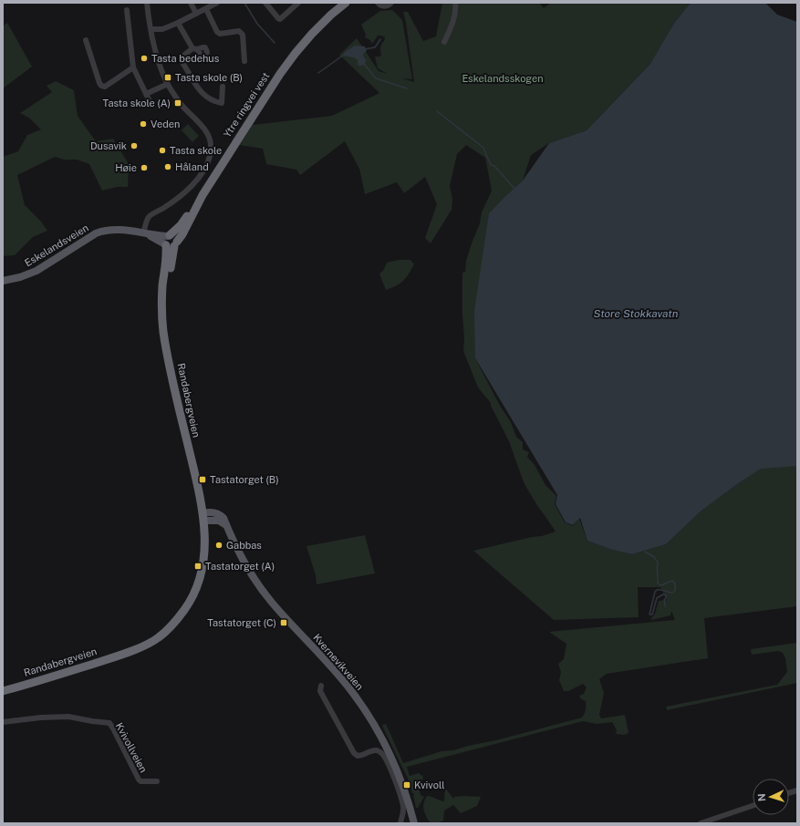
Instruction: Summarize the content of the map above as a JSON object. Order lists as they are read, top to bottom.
{
  "streets": {
    "highway": ["Ytre ringvei vest", "Randabergveien"],
    "main road": ["Eskelandsveien", "Kvernevikveien"],
    "street": ["Kvivollveien"]
  },
  "crossings": [
    ["Ytre ringvei vest", "Randabergveien"],
    ["Randabergveien", "Kvernevikveien"]
  ],
  "water": ["Store Stokkavatn"],
  "parks": ["Eskelandsskogen"],
  "places": {
    "other": [
      "Tasta bedehus",
      "Veden",
      "Dusavik",
      "Tasta skole",
      "Håland",
      "Høie",
      "Gabbas"
    ],
    "transit": [
      "Tasta skole (B)",
      "Tasta skole (A)",
      "Tastatorget (B)",
      "Tastatorget (A)",
      "Tastatorget (C)",
      "Kvivoll"
    ]
  },
  "north": "left"
}
